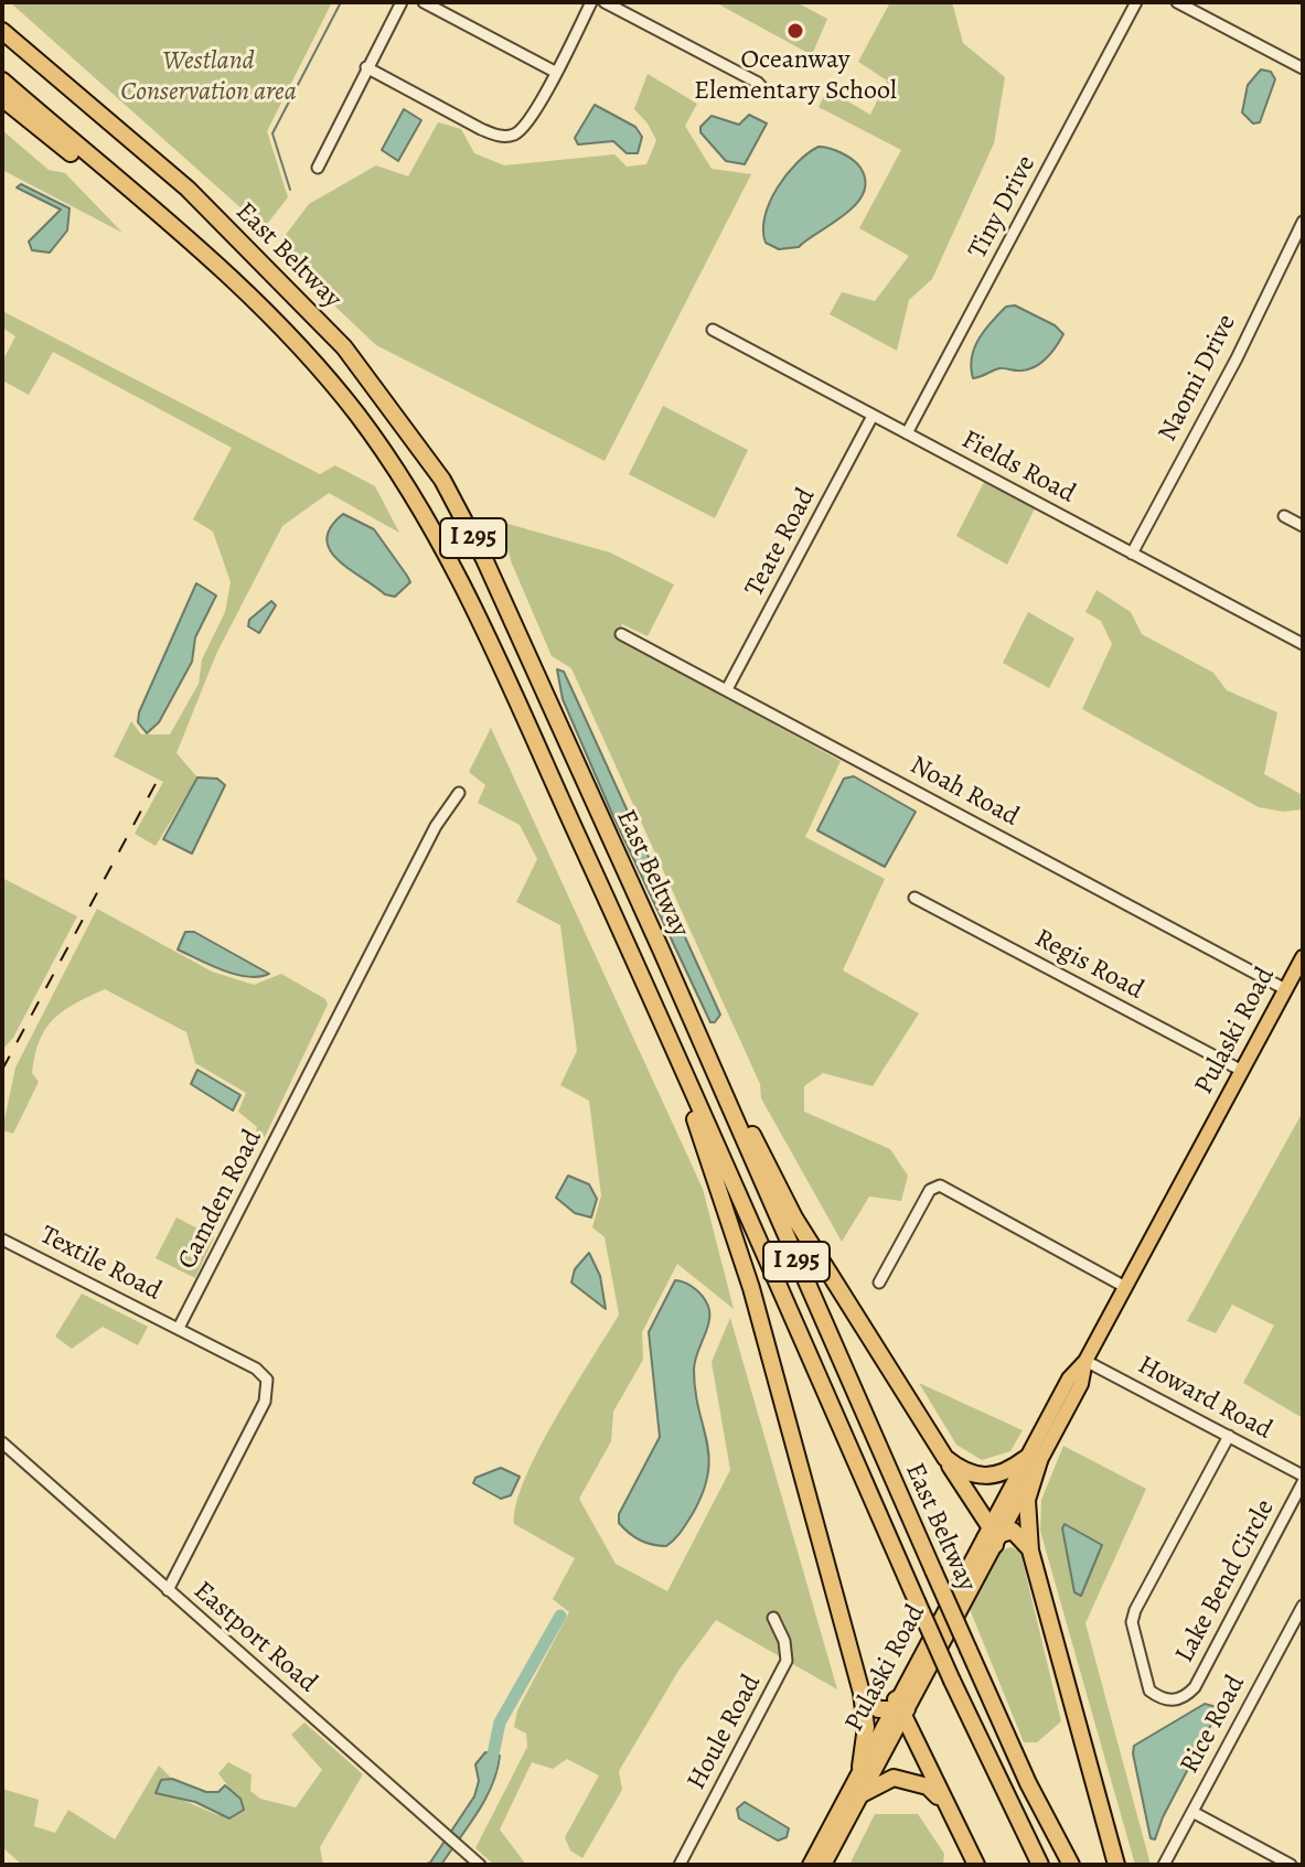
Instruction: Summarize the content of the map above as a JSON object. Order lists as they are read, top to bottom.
{
  "streets": {
    "highway": ["East Beltway", "I 295"],
    "main road": ["Pulaski Road"],
    "street": [
      "Tiny Drive",
      "Naomi Drive",
      "Fields Road",
      "Teate Road",
      "Noah Road",
      "Regis Road",
      "Camden Road",
      "Textile Road",
      "Howard Road",
      "Lake Bend Circle",
      "Eastport Road",
      "Rice Road",
      "Houle Road"
    ]
  },
  "crossings": [
    ["Tiny Drive", "Fields Road"],
    ["Naomi Drive", "Fields Road"],
    ["Fields Road", "Teate Road"],
    ["Teate Road", "Noah Road"],
    ["Noah Road", "Pulaski Road"],
    ["Regis Road", "Pulaski Road"],
    ["Pulaski Road", "Howard Road"],
    ["Camden Road", "Textile Road"],
    ["Howard Road", "Lake Bend Circle"]
  ],
  "parks": ["Westland Conservation area"],
  "places": ["Oceanway Elementary School"]
}
